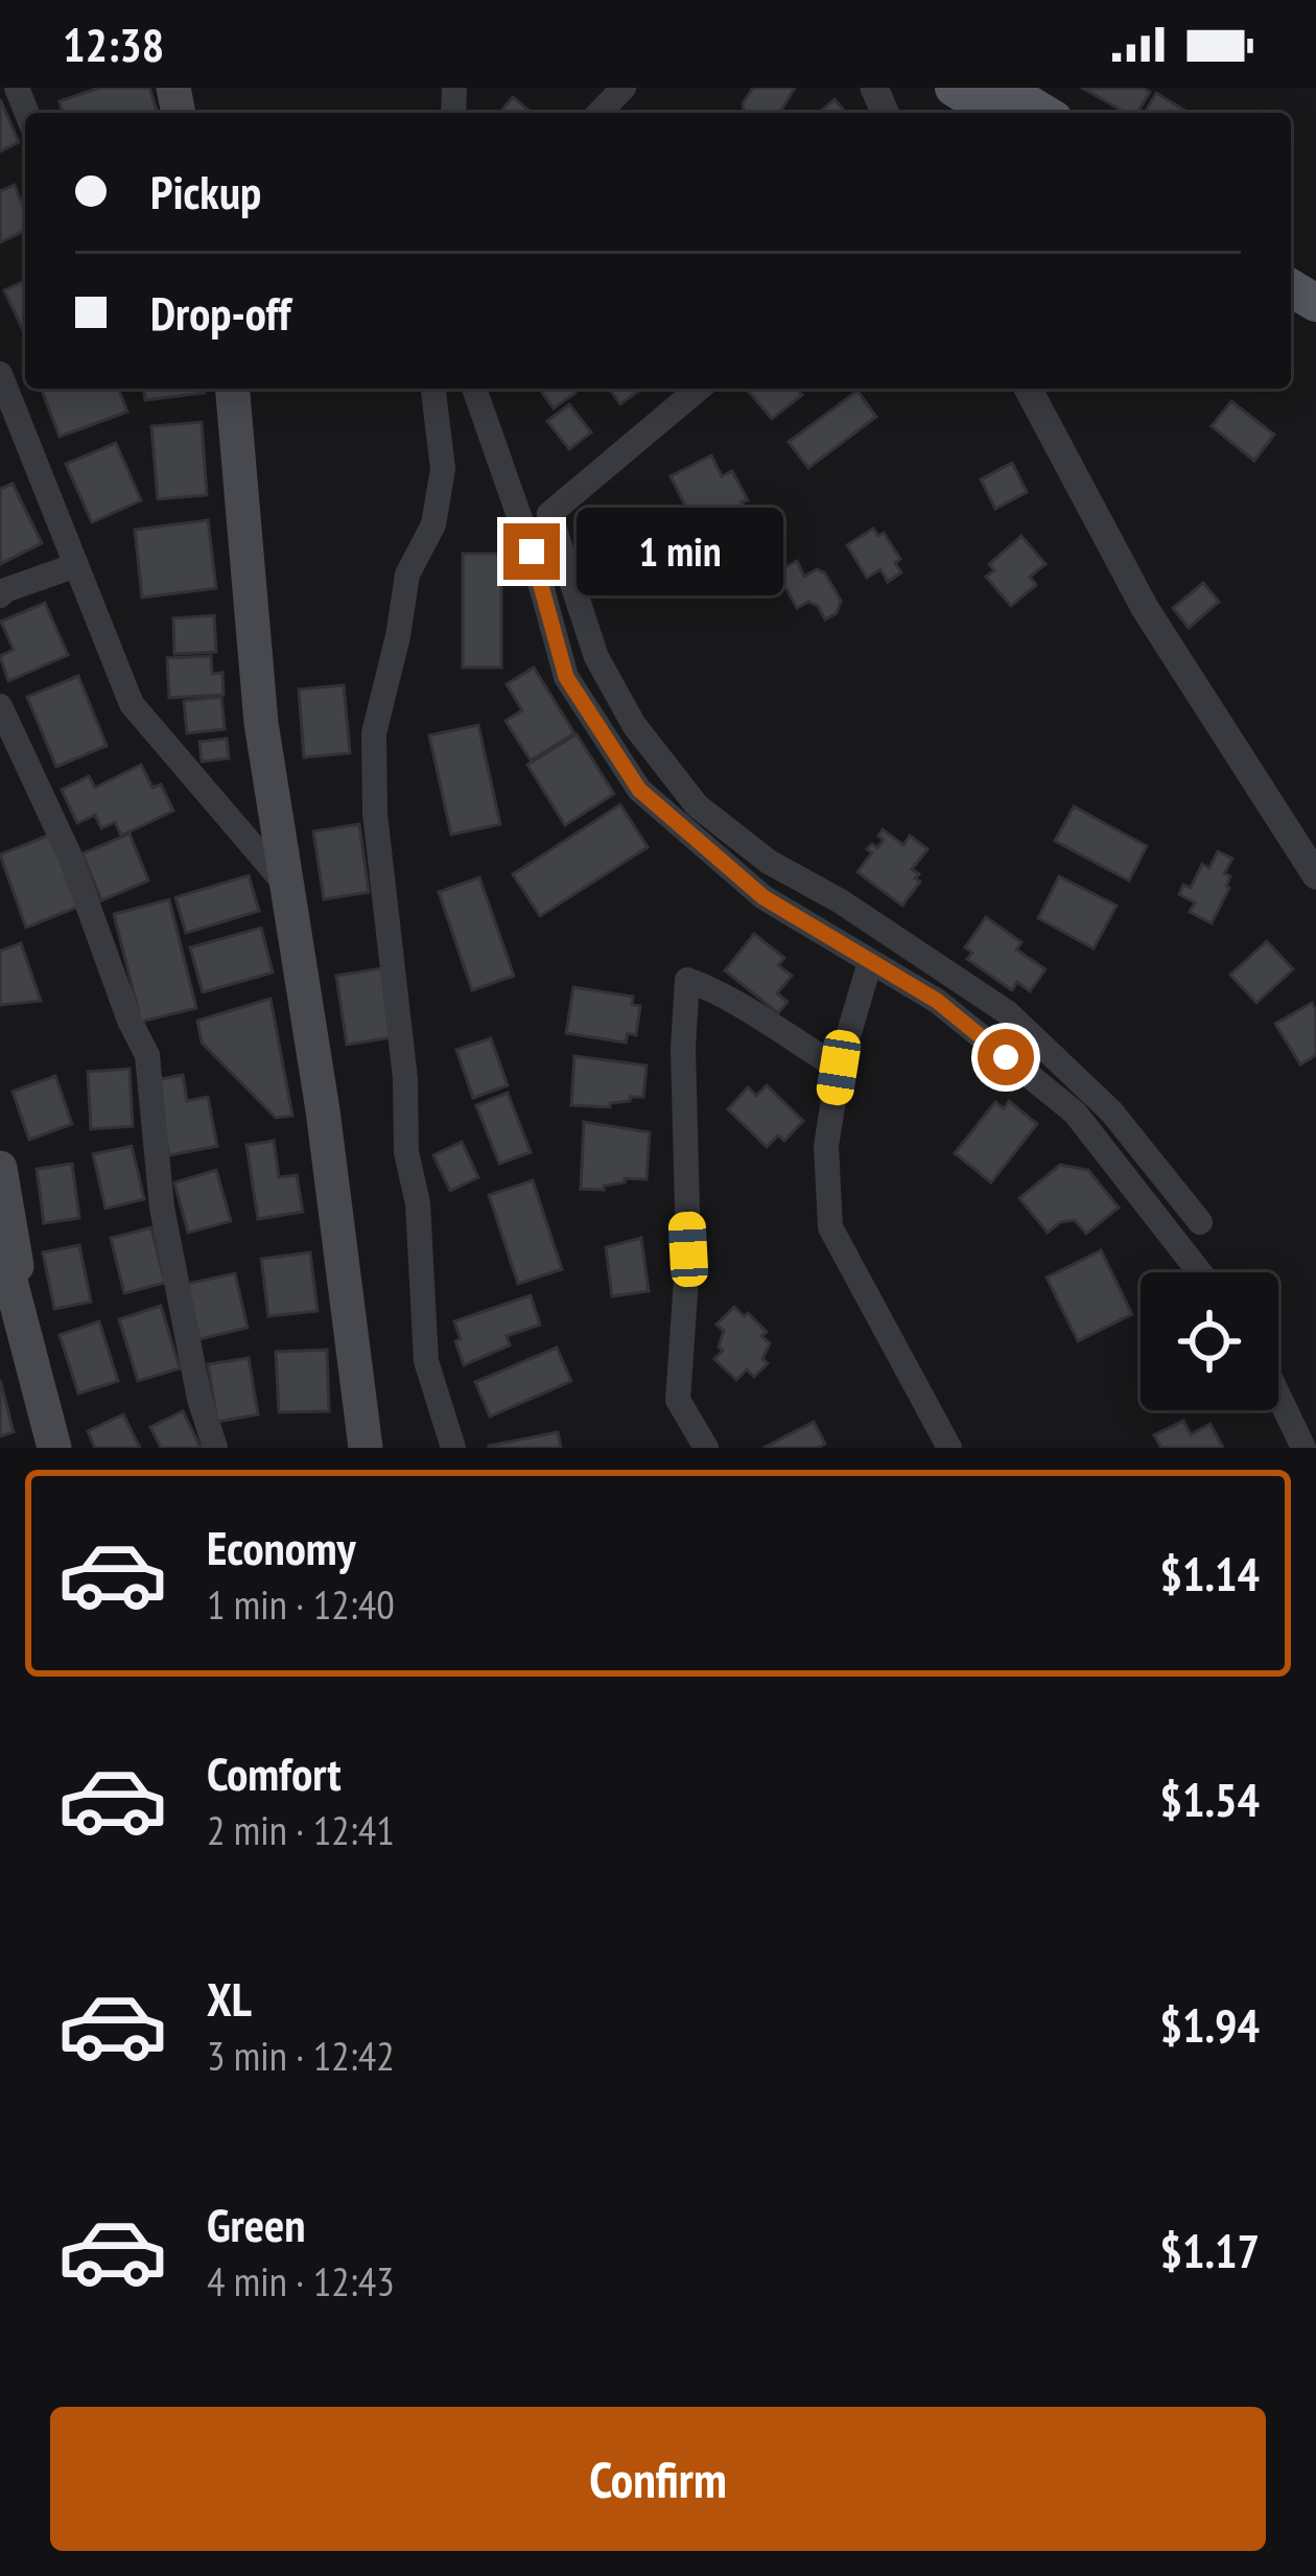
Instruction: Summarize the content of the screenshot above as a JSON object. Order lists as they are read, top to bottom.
{
  "page": {
    "status": "12:38",
    "banner": ["Pickup", "Drop-off"],
    "bubble": "1 min",
    "list": [
      {
        "name": "Economy",
        "note": "1 min · 12:40",
        "value": "$1.14"
      },
      {
        "name": "Comfort",
        "note": "2 min · 12:41",
        "value": "$1.54"
      },
      {
        "name": "XL",
        "note": "3 min · 12:42",
        "value": "$1.94"
      },
      {
        "name": "Green",
        "note": "4 min · 12:43",
        "value": "$1.17"
      }
    ],
    "buttons": "Confirm"
  }
}
